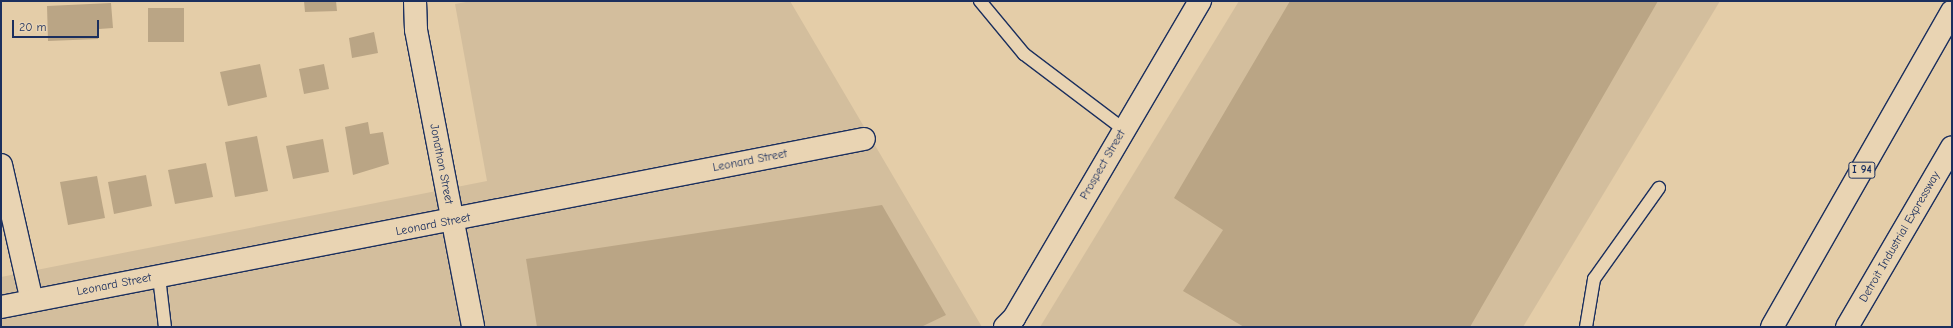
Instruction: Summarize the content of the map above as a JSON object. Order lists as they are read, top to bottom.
{
  "streets": {
    "main road": [
      "Leonard Street",
      "Jonathon Street",
      "Prospect Street",
      "I 94",
      "Detroit Industrial Expressway"
    ]
  },
  "crossings": [
    ["Leonard Street", "Jonathon Street"]
  ],
  "scale_bar": "20 m"
}
